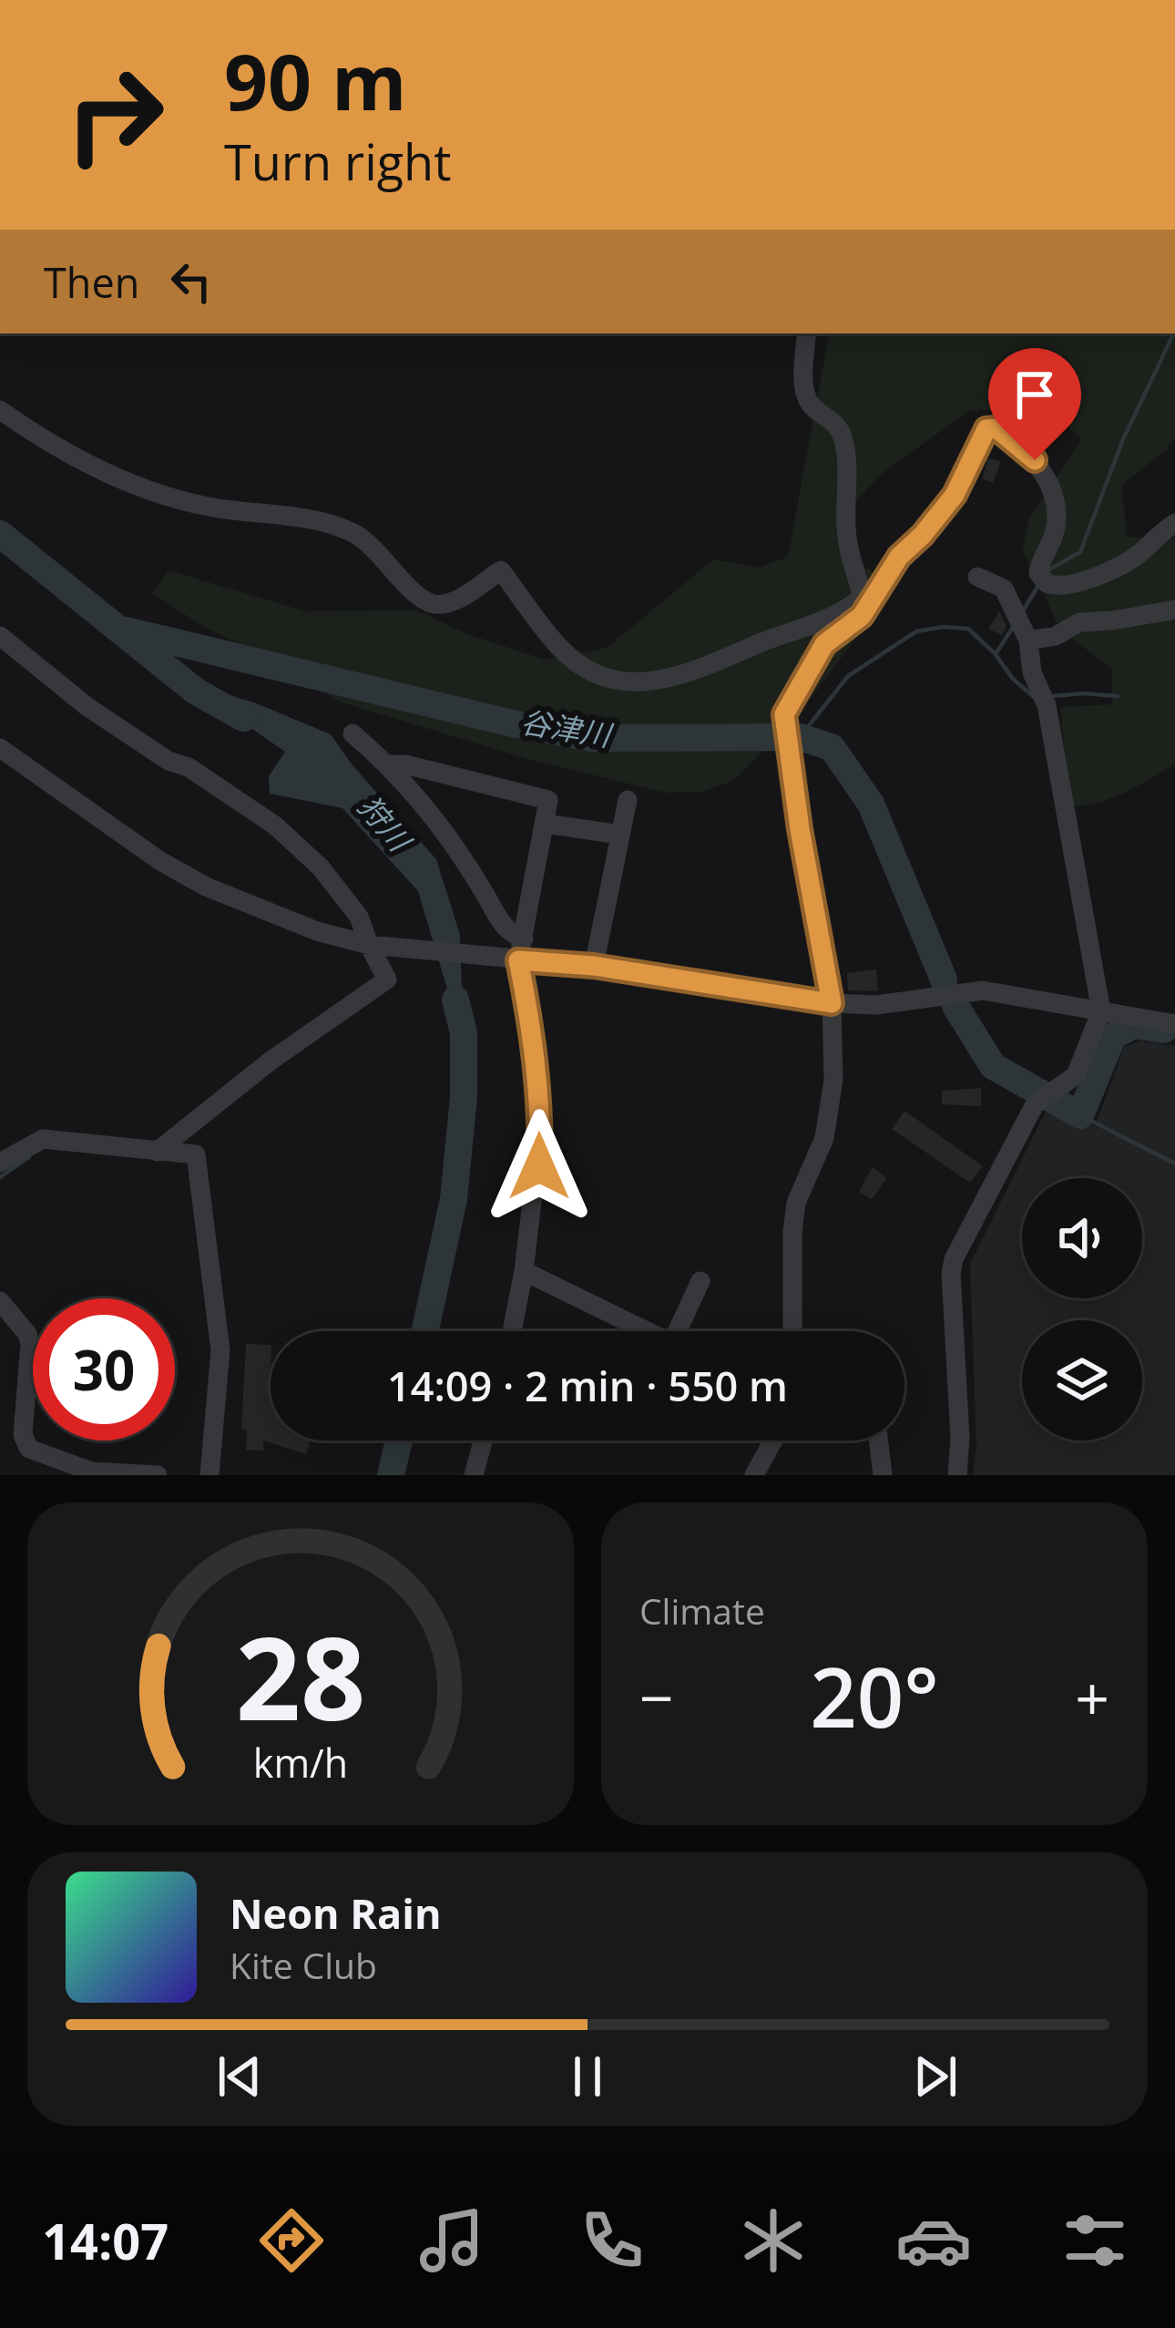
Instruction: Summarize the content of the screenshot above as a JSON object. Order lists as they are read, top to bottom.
{
  "water": ["谷津川", "狩川"],
  "page": {
    "turn": ["90 m", "Turn right"],
    "then": "Then",
    "limit": "30",
    "trip": "14:09 · 2 min · 550 m",
    "tile": "Climate",
    "heat": ["−", "20°", "+"],
    "song": ["Neon Rain", "Kite Club"],
    "tabs": "14:07",
    "gauge": ["28", "km/h"]
  }
}
